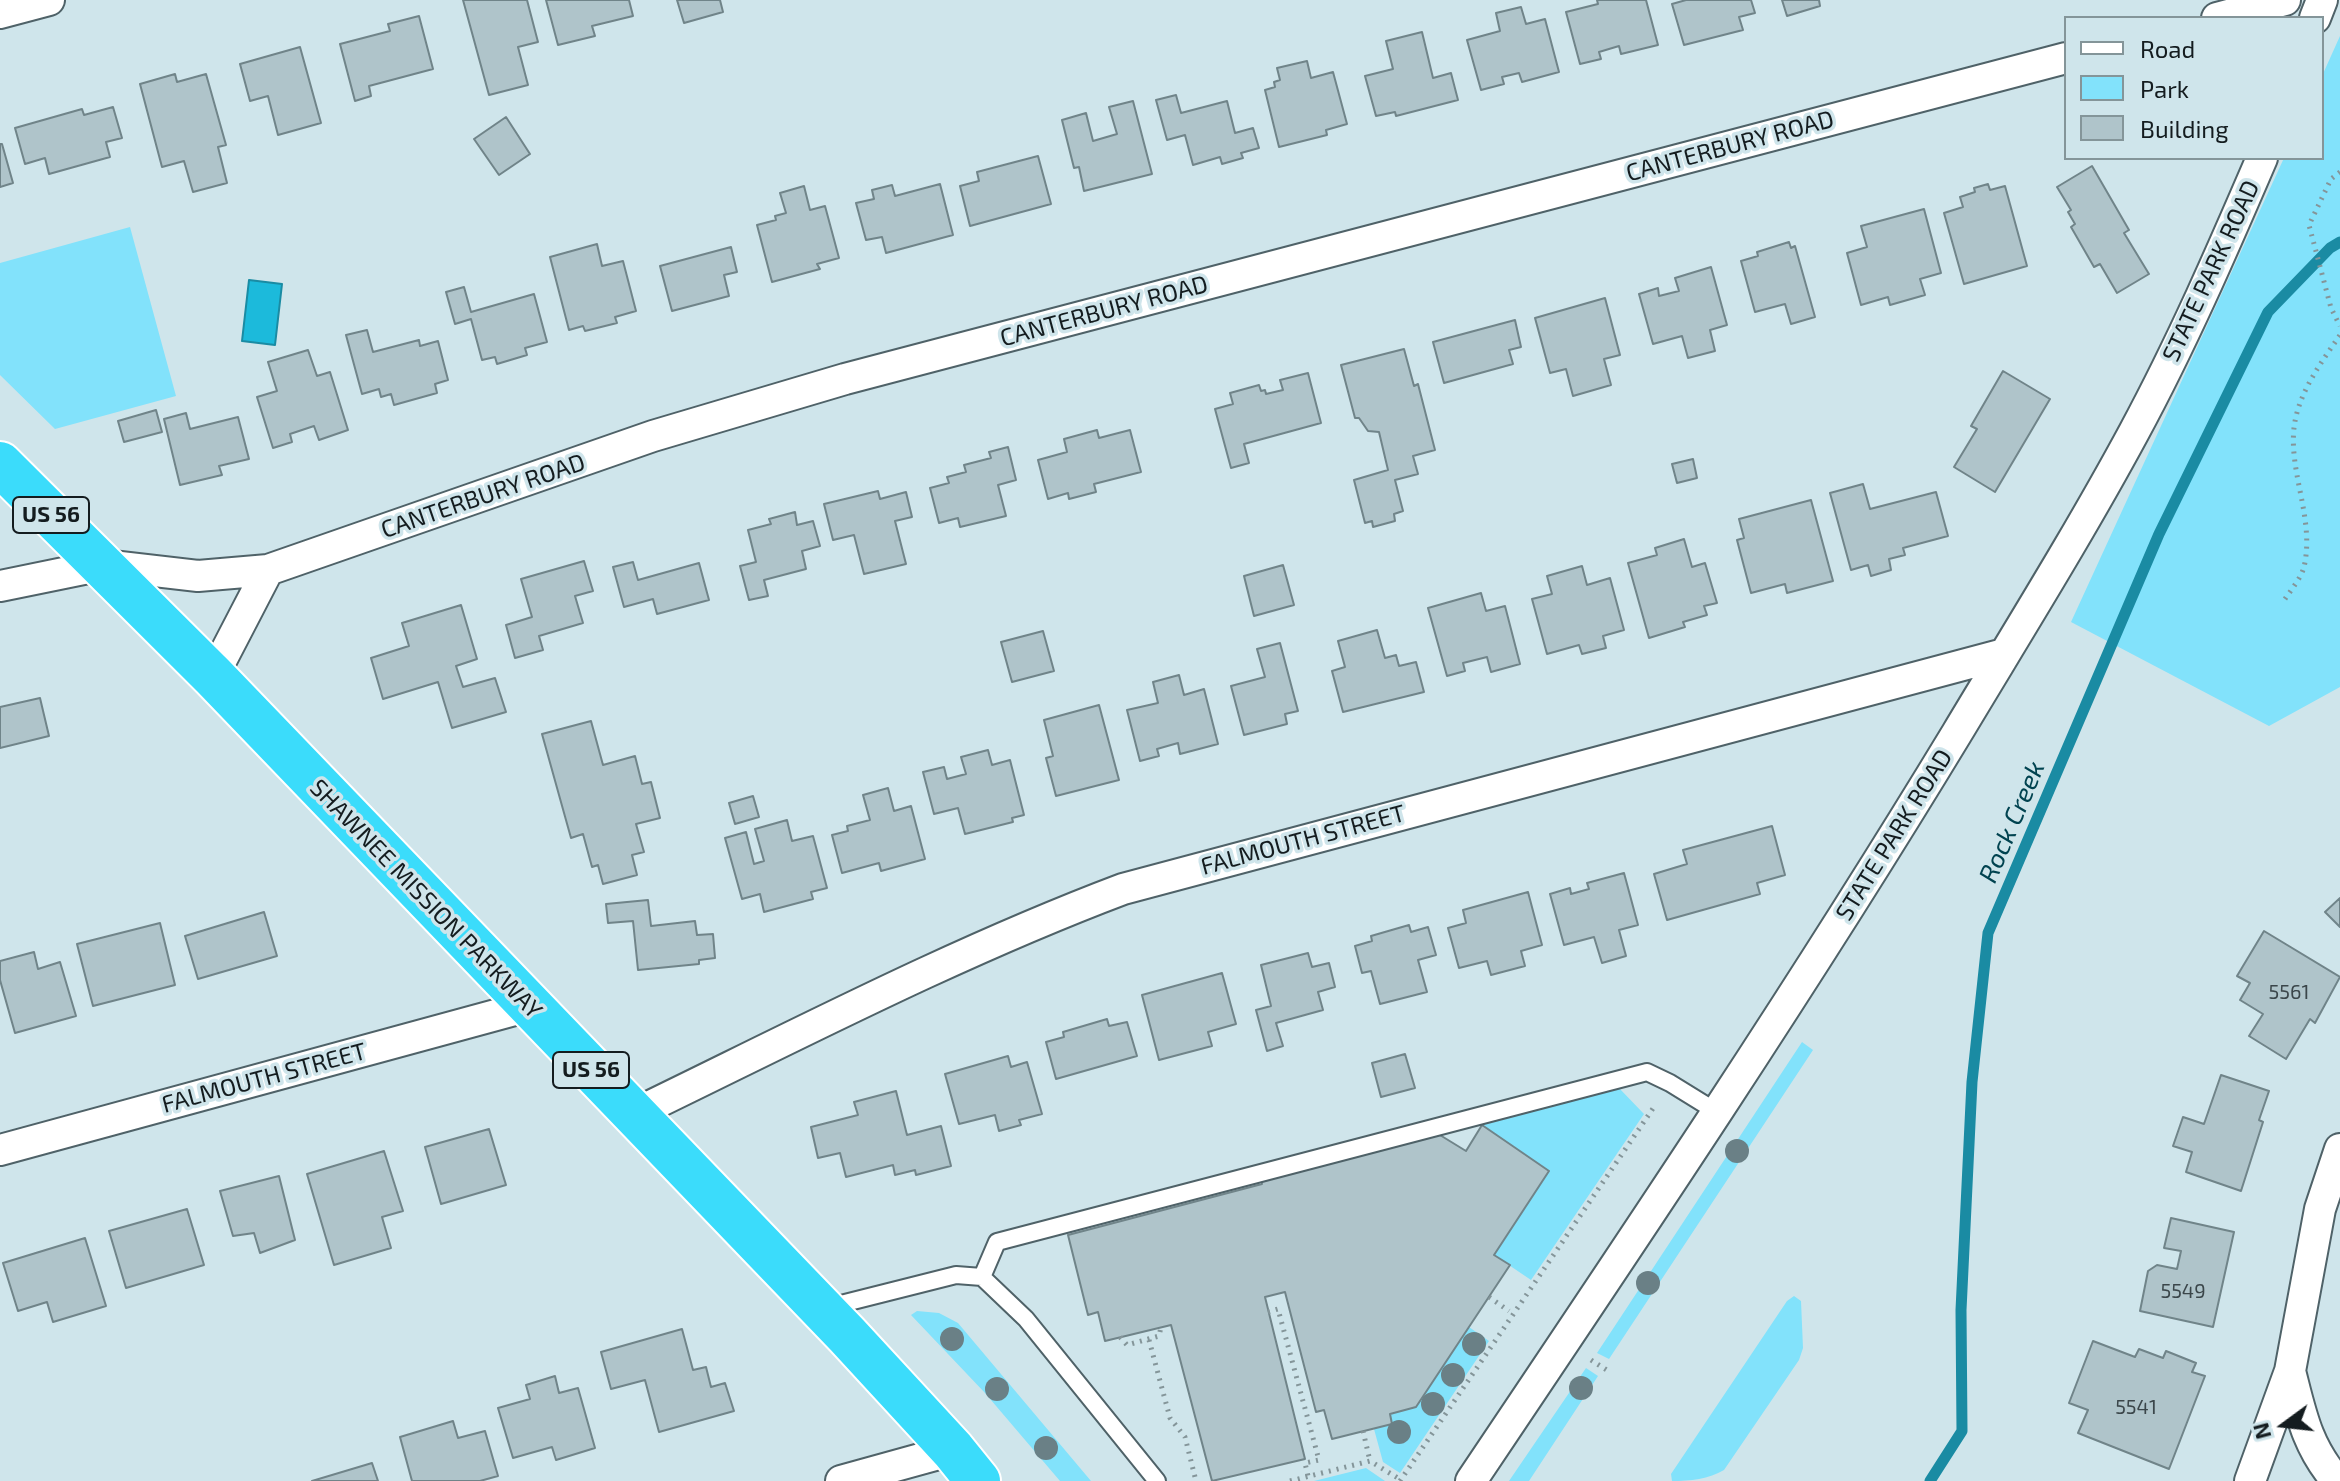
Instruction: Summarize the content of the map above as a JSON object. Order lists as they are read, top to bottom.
{
  "streets": {
    "highway": ["US 56", "SHAWNEE MISSION PARKWAY"],
    "street": ["CANTERBURY ROAD", "STATE PARK ROAD", "FALMOUTH STREET"]
  },
  "crossings": [
    ["CANTERBURY ROAD", "SHAWNEE MISSION PARKWAY"],
    ["STATE PARK ROAD", "FALMOUTH STREET"],
    ["FALMOUTH STREET", "SHAWNEE MISSION PARKWAY"]
  ],
  "water": ["Rock Creek"],
  "house_numbers": ["5561", "5549", "5541"],
  "legend": ["Road", "Park", "Building"],
  "north": "left"
}
